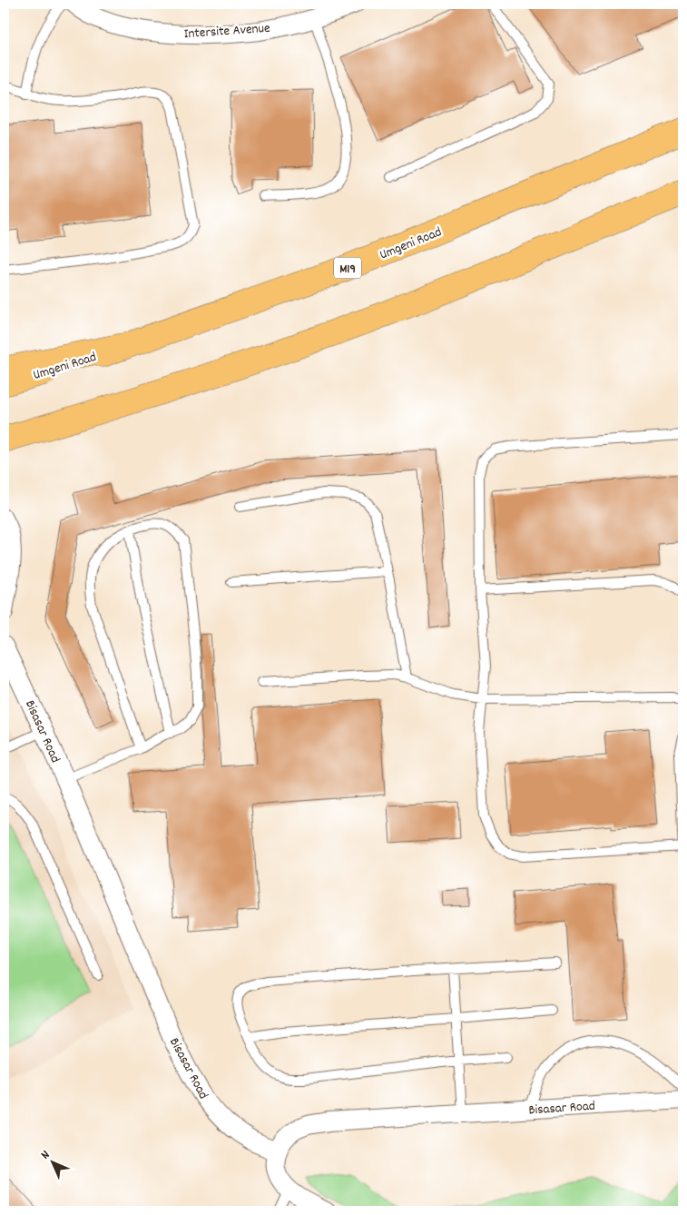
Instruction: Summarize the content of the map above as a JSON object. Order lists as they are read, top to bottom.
{
  "streets": {
    "highway": ["Umgeni Road", "M19"],
    "street": ["Intersite Avenue", "Bisasar Road"]
  },
  "north": "top left"
}
